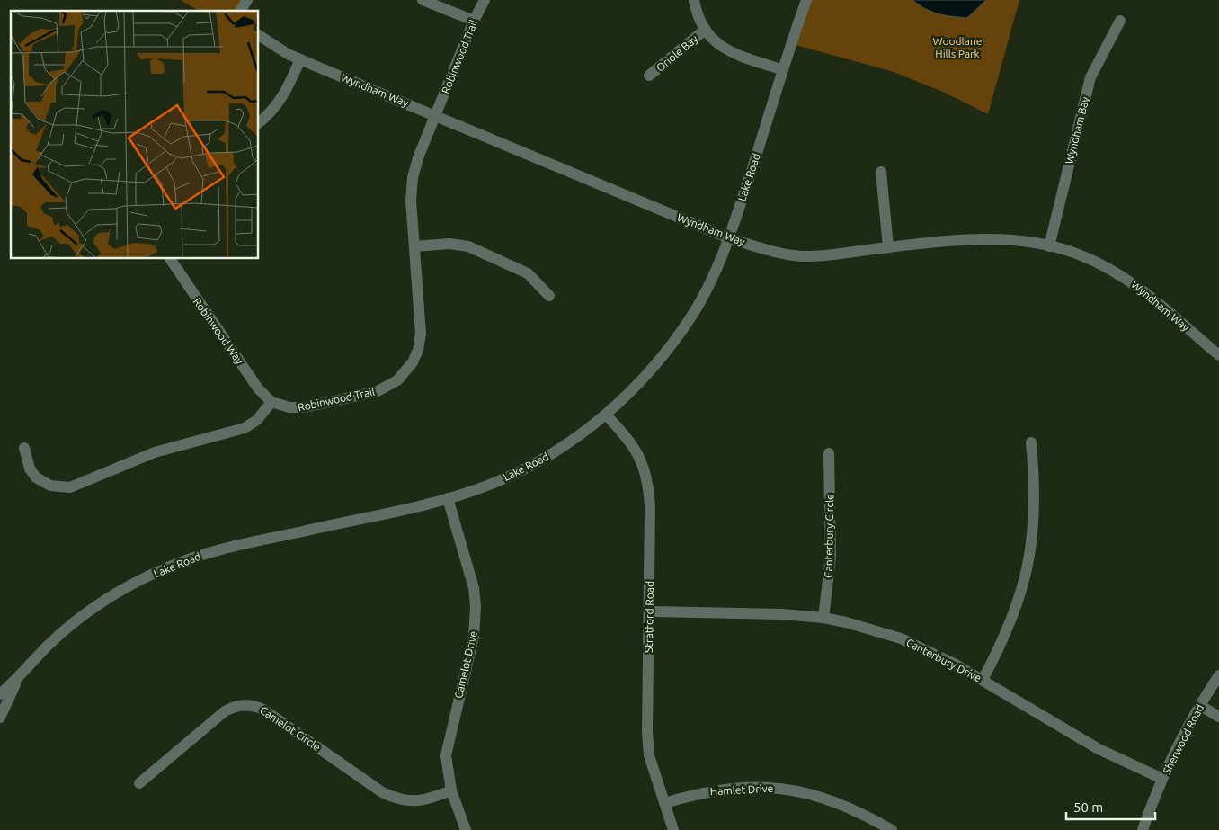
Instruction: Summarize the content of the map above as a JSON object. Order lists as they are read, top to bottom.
{
  "streets": {
    "street": [
      "Oriole Bay",
      "Robinwood Trail",
      "Wyndham Way",
      "Wyndham Bay",
      "Lake Road",
      "Robinwood Way",
      "Canterbury Circle",
      "Stratford Road",
      "Canterbury Drive",
      "Camelot Drive",
      "Camelot Circle",
      "Sherwood Road",
      "Hamlet Drive"
    ]
  },
  "crossings": [
    ["Robinwood Trail", "Wyndham Way"],
    ["Robinwood Trail", "Robinwood Way"],
    ["Wyndham Way", "Wyndham Bay"],
    ["Wyndham Way", "Lake Road"],
    ["Lake Road", "Stratford Road"],
    ["Lake Road", "Camelot Drive"],
    ["Canterbury Circle", "Canterbury Drive"],
    ["Stratford Road", "Canterbury Drive"],
    ["Stratford Road", "Hamlet Drive"],
    ["Canterbury Drive", "Sherwood Road"],
    ["Camelot Drive", "Camelot Circle"]
  ],
  "parks": ["Woodlane Hills Park"],
  "scale_bar": "50 m"
}
